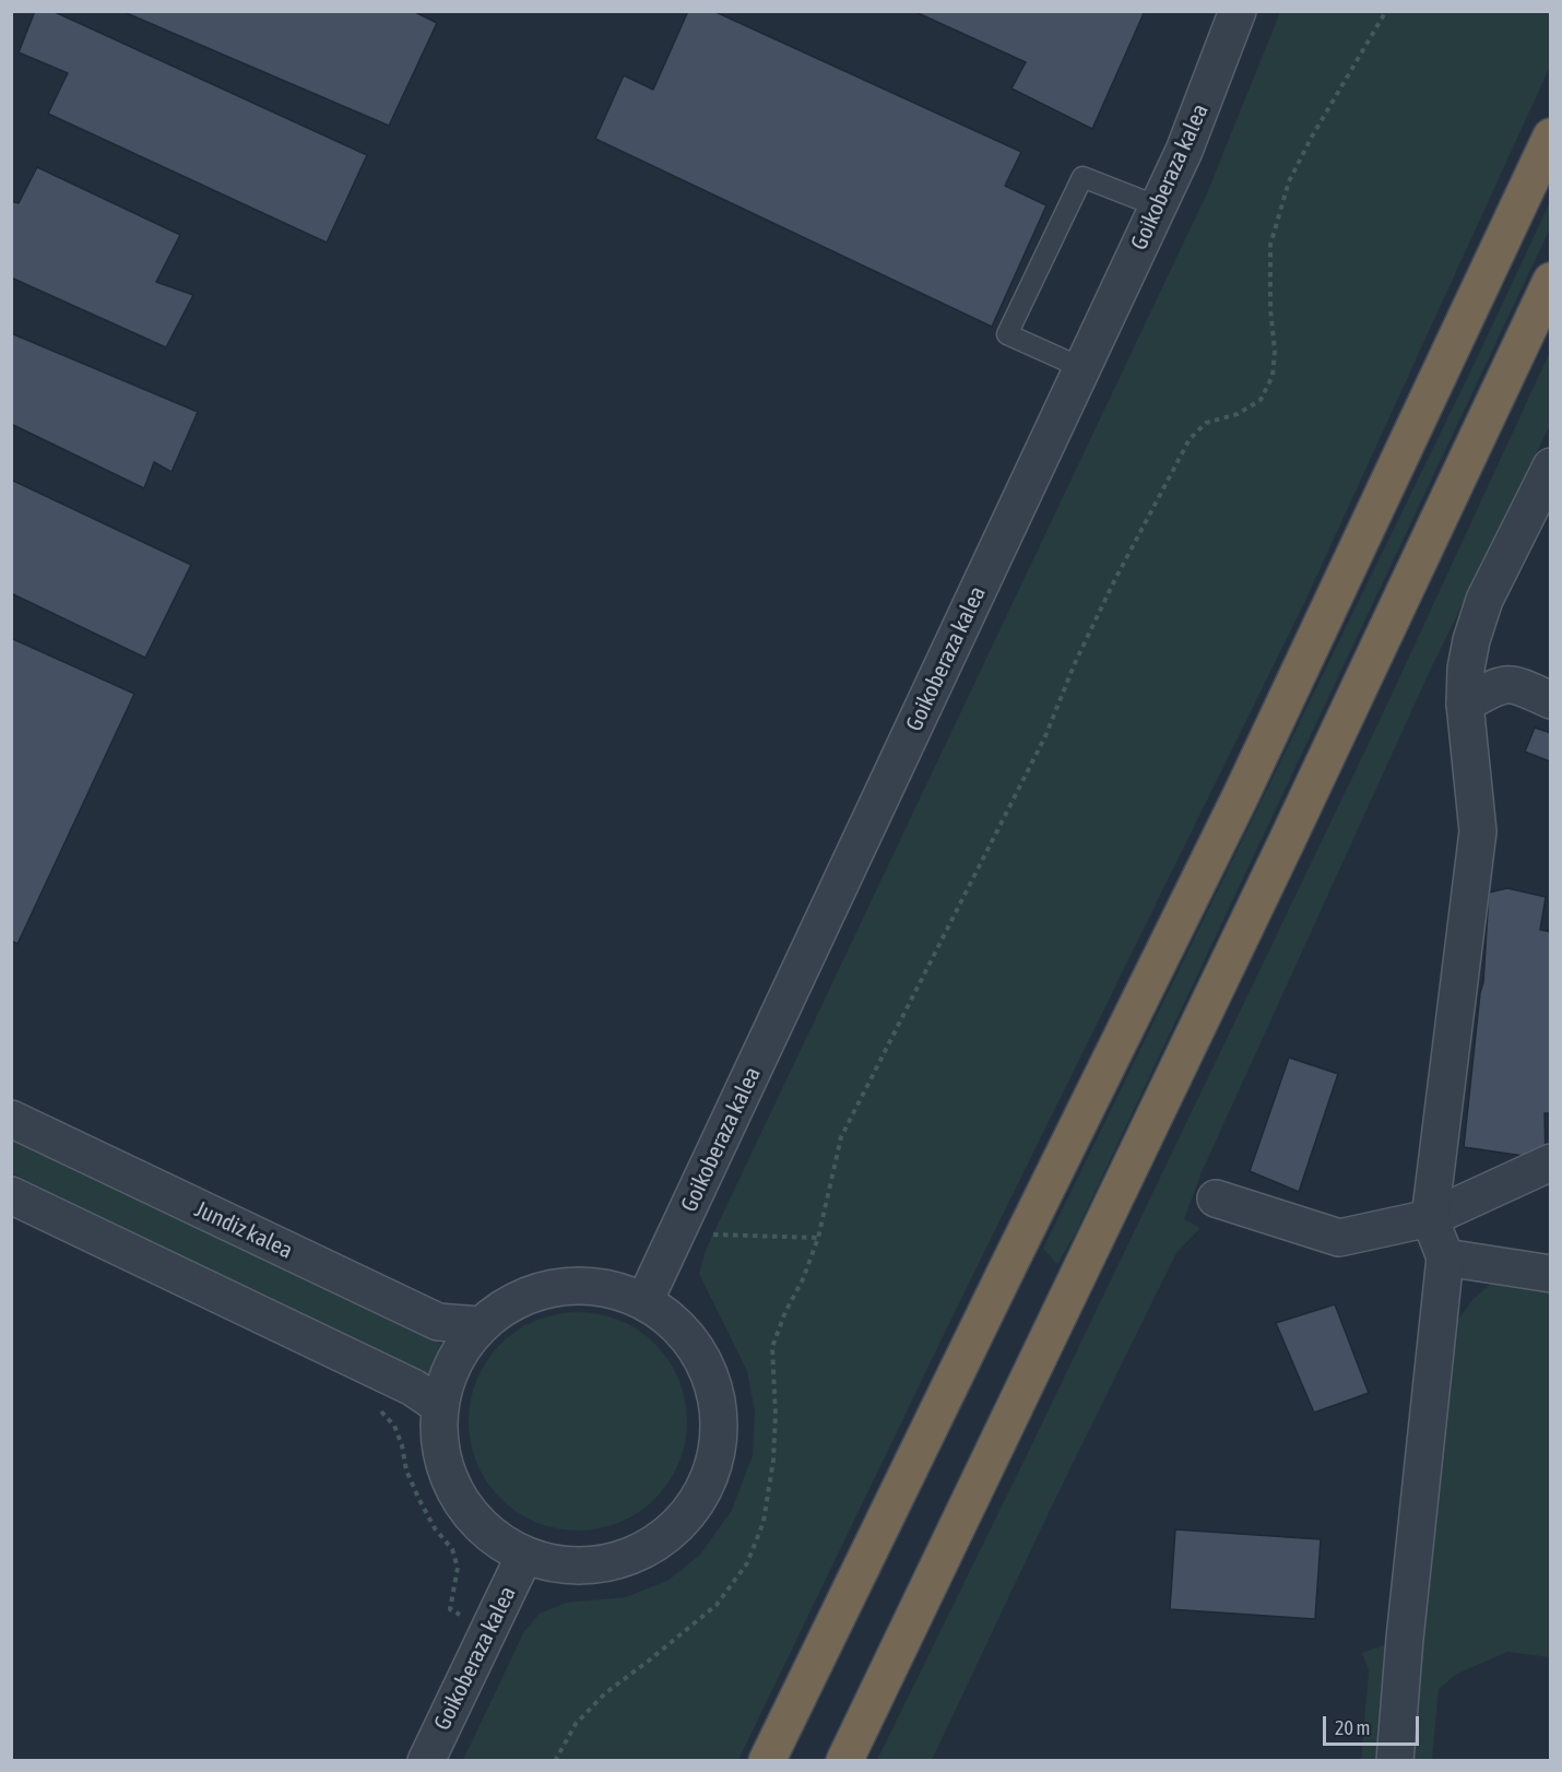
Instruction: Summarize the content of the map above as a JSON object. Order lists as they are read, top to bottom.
{
  "streets": {
    "street": ["Goikoberaza kalea", "Jundiz kalea"]
  },
  "scale_bar": "20 m"
}
